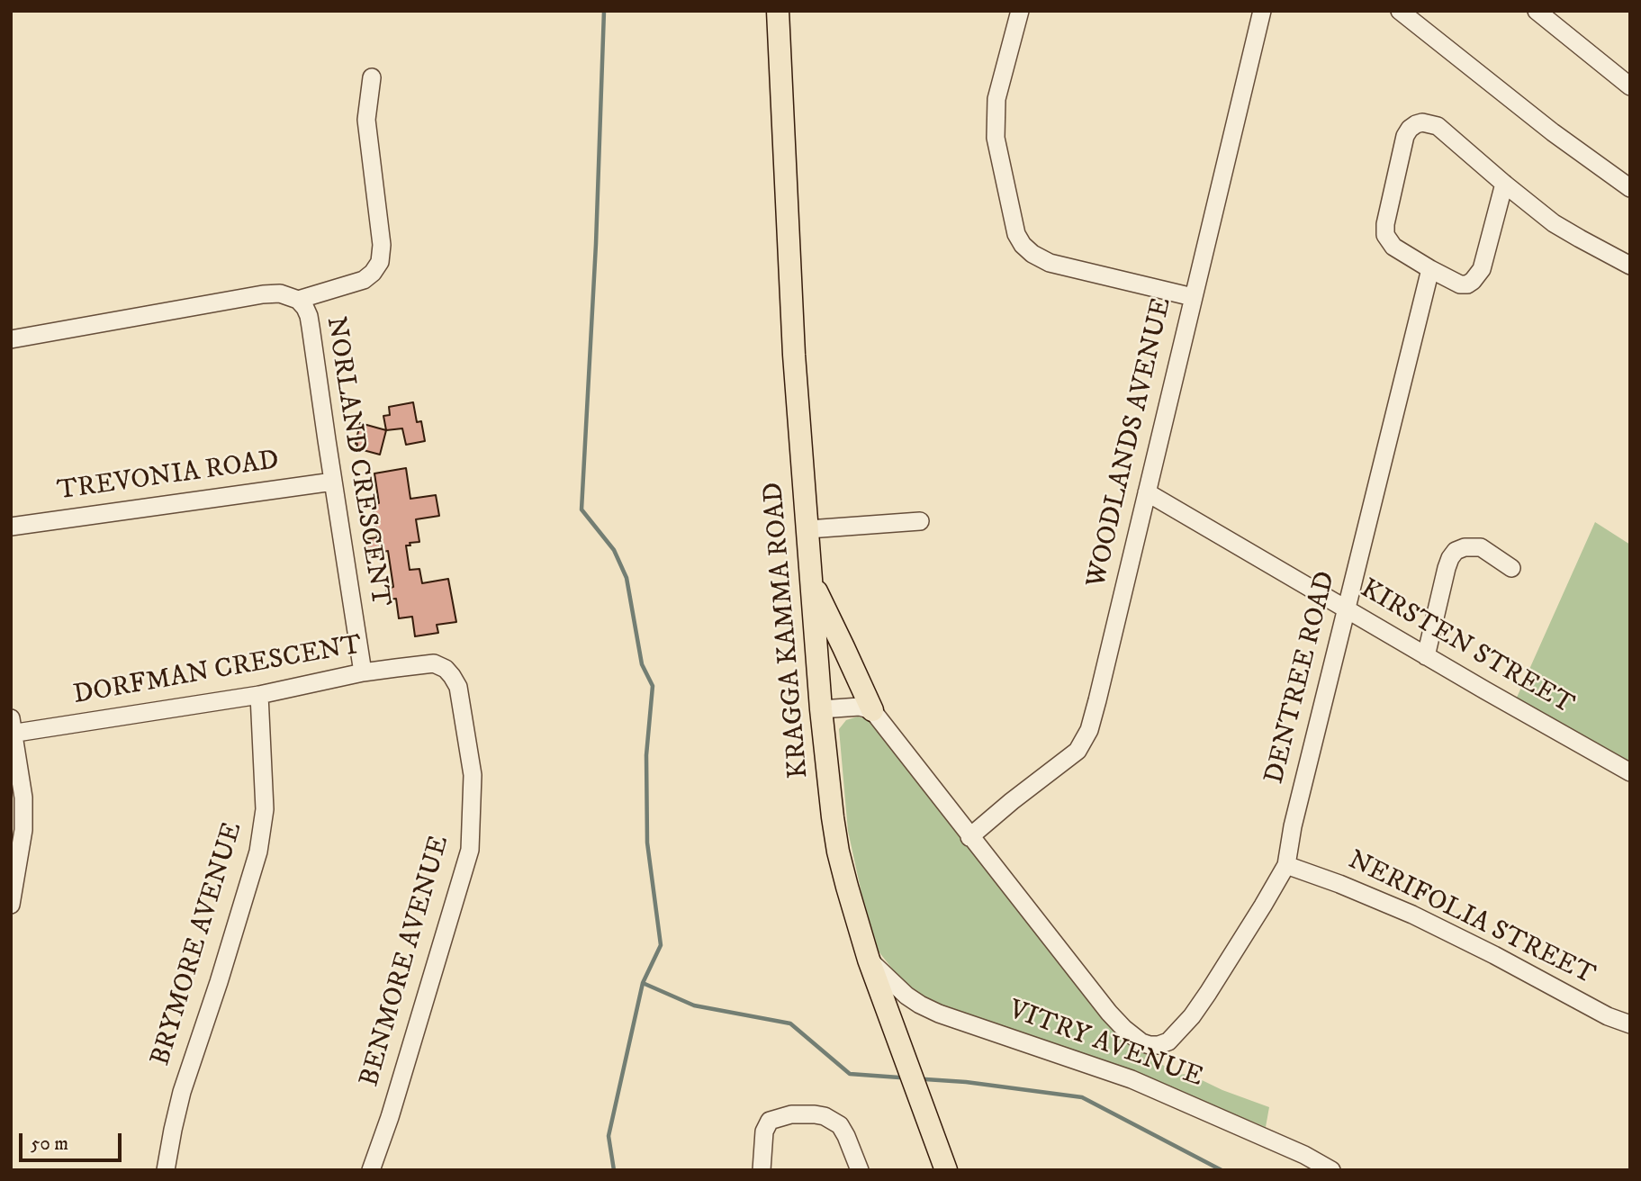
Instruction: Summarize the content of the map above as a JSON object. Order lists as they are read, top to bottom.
{
  "streets": {
    "main road": ["KRAGGA KAMMA ROAD"],
    "street": [
      "WOODLANDS AVENUE",
      "NORLAND CRESCENT",
      "TREVONIA ROAD",
      "KIRSTEN STREET",
      "DORFMAN CRESCENT",
      "DENTREE ROAD",
      "NERIFOLIA STREET",
      "BRYMORE AVENUE",
      "BENMORE AVENUE",
      "VITRY AVENUE"
    ]
  },
  "crossings": [
    ["WOODLANDS AVENUE", "KIRSTEN STREET"],
    ["WOODLANDS AVENUE", "VITRY AVENUE"],
    ["NORLAND CRESCENT", "TREVONIA ROAD"],
    ["NORLAND CRESCENT", "DORFMAN CRESCENT"],
    ["KRAGGA KAMMA ROAD", "VITRY AVENUE"],
    ["KIRSTEN STREET", "DENTREE ROAD"],
    ["DORFMAN CRESCENT", "BRYMORE AVENUE"],
    ["DORFMAN CRESCENT", "BENMORE AVENUE"],
    ["DENTREE ROAD", "NERIFOLIA STREET"],
    ["DENTREE ROAD", "VITRY AVENUE"]
  ],
  "scale_bar": "50 m"
}
